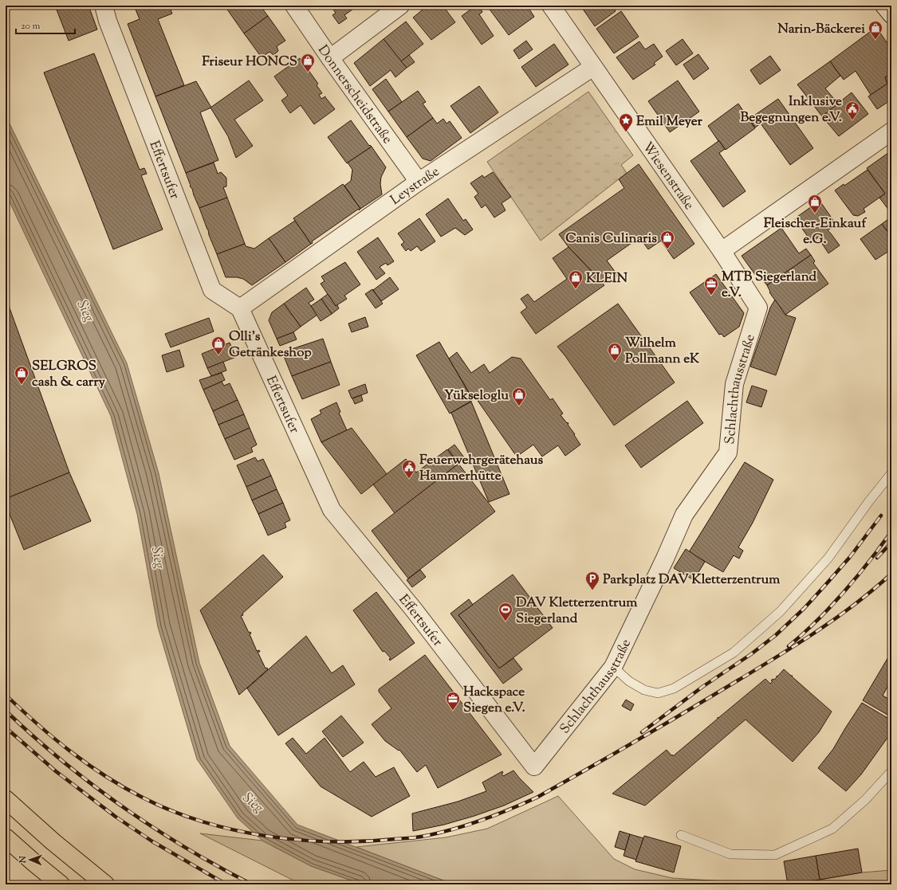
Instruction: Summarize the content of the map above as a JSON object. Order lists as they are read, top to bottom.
{
  "streets": {
    "street": [
      "Donnerscheidstraße",
      "Effertsufer",
      "Wiesenstraße",
      "Leystraße",
      "Schlachthausstraße"
    ]
  },
  "crossings": [
    ["Donnerscheidstraße", "Leystraße"],
    ["Effertsufer", "Leystraße"],
    ["Effertsufer", "Schlachthausstraße"],
    ["Wiesenstraße", "Leystraße"],
    ["Wiesenstraße", "Schlachthausstraße"]
  ],
  "water": ["Sieg"],
  "places": {
    "shop": [
      "Narin-Bäckerei",
      "Friseur HONCS",
      "Fleischer-Einkauf e.G.",
      "Canis Culinaris",
      "KLEIN",
      "Olli's Getränkeshop",
      "Wilhelm Pollmann eK",
      "SELGROS cash & carry",
      "Yükseloglu"
    ],
    "public building": ["Inklusive Begegnungen e.V.", "Feuerwehrgerätehaus Hammerhütte"],
    "place": ["Emil Meyer"],
    "office": ["MTB Siegerland e.V.", "Hackspace Siegen e.V."],
    "parking": ["Parkplatz DAV Kletterzentrum"],
    "sports": ["DAV Kletterzentrum Siegerland"]
  },
  "scale_bar": "20 m",
  "north": "left"
}
